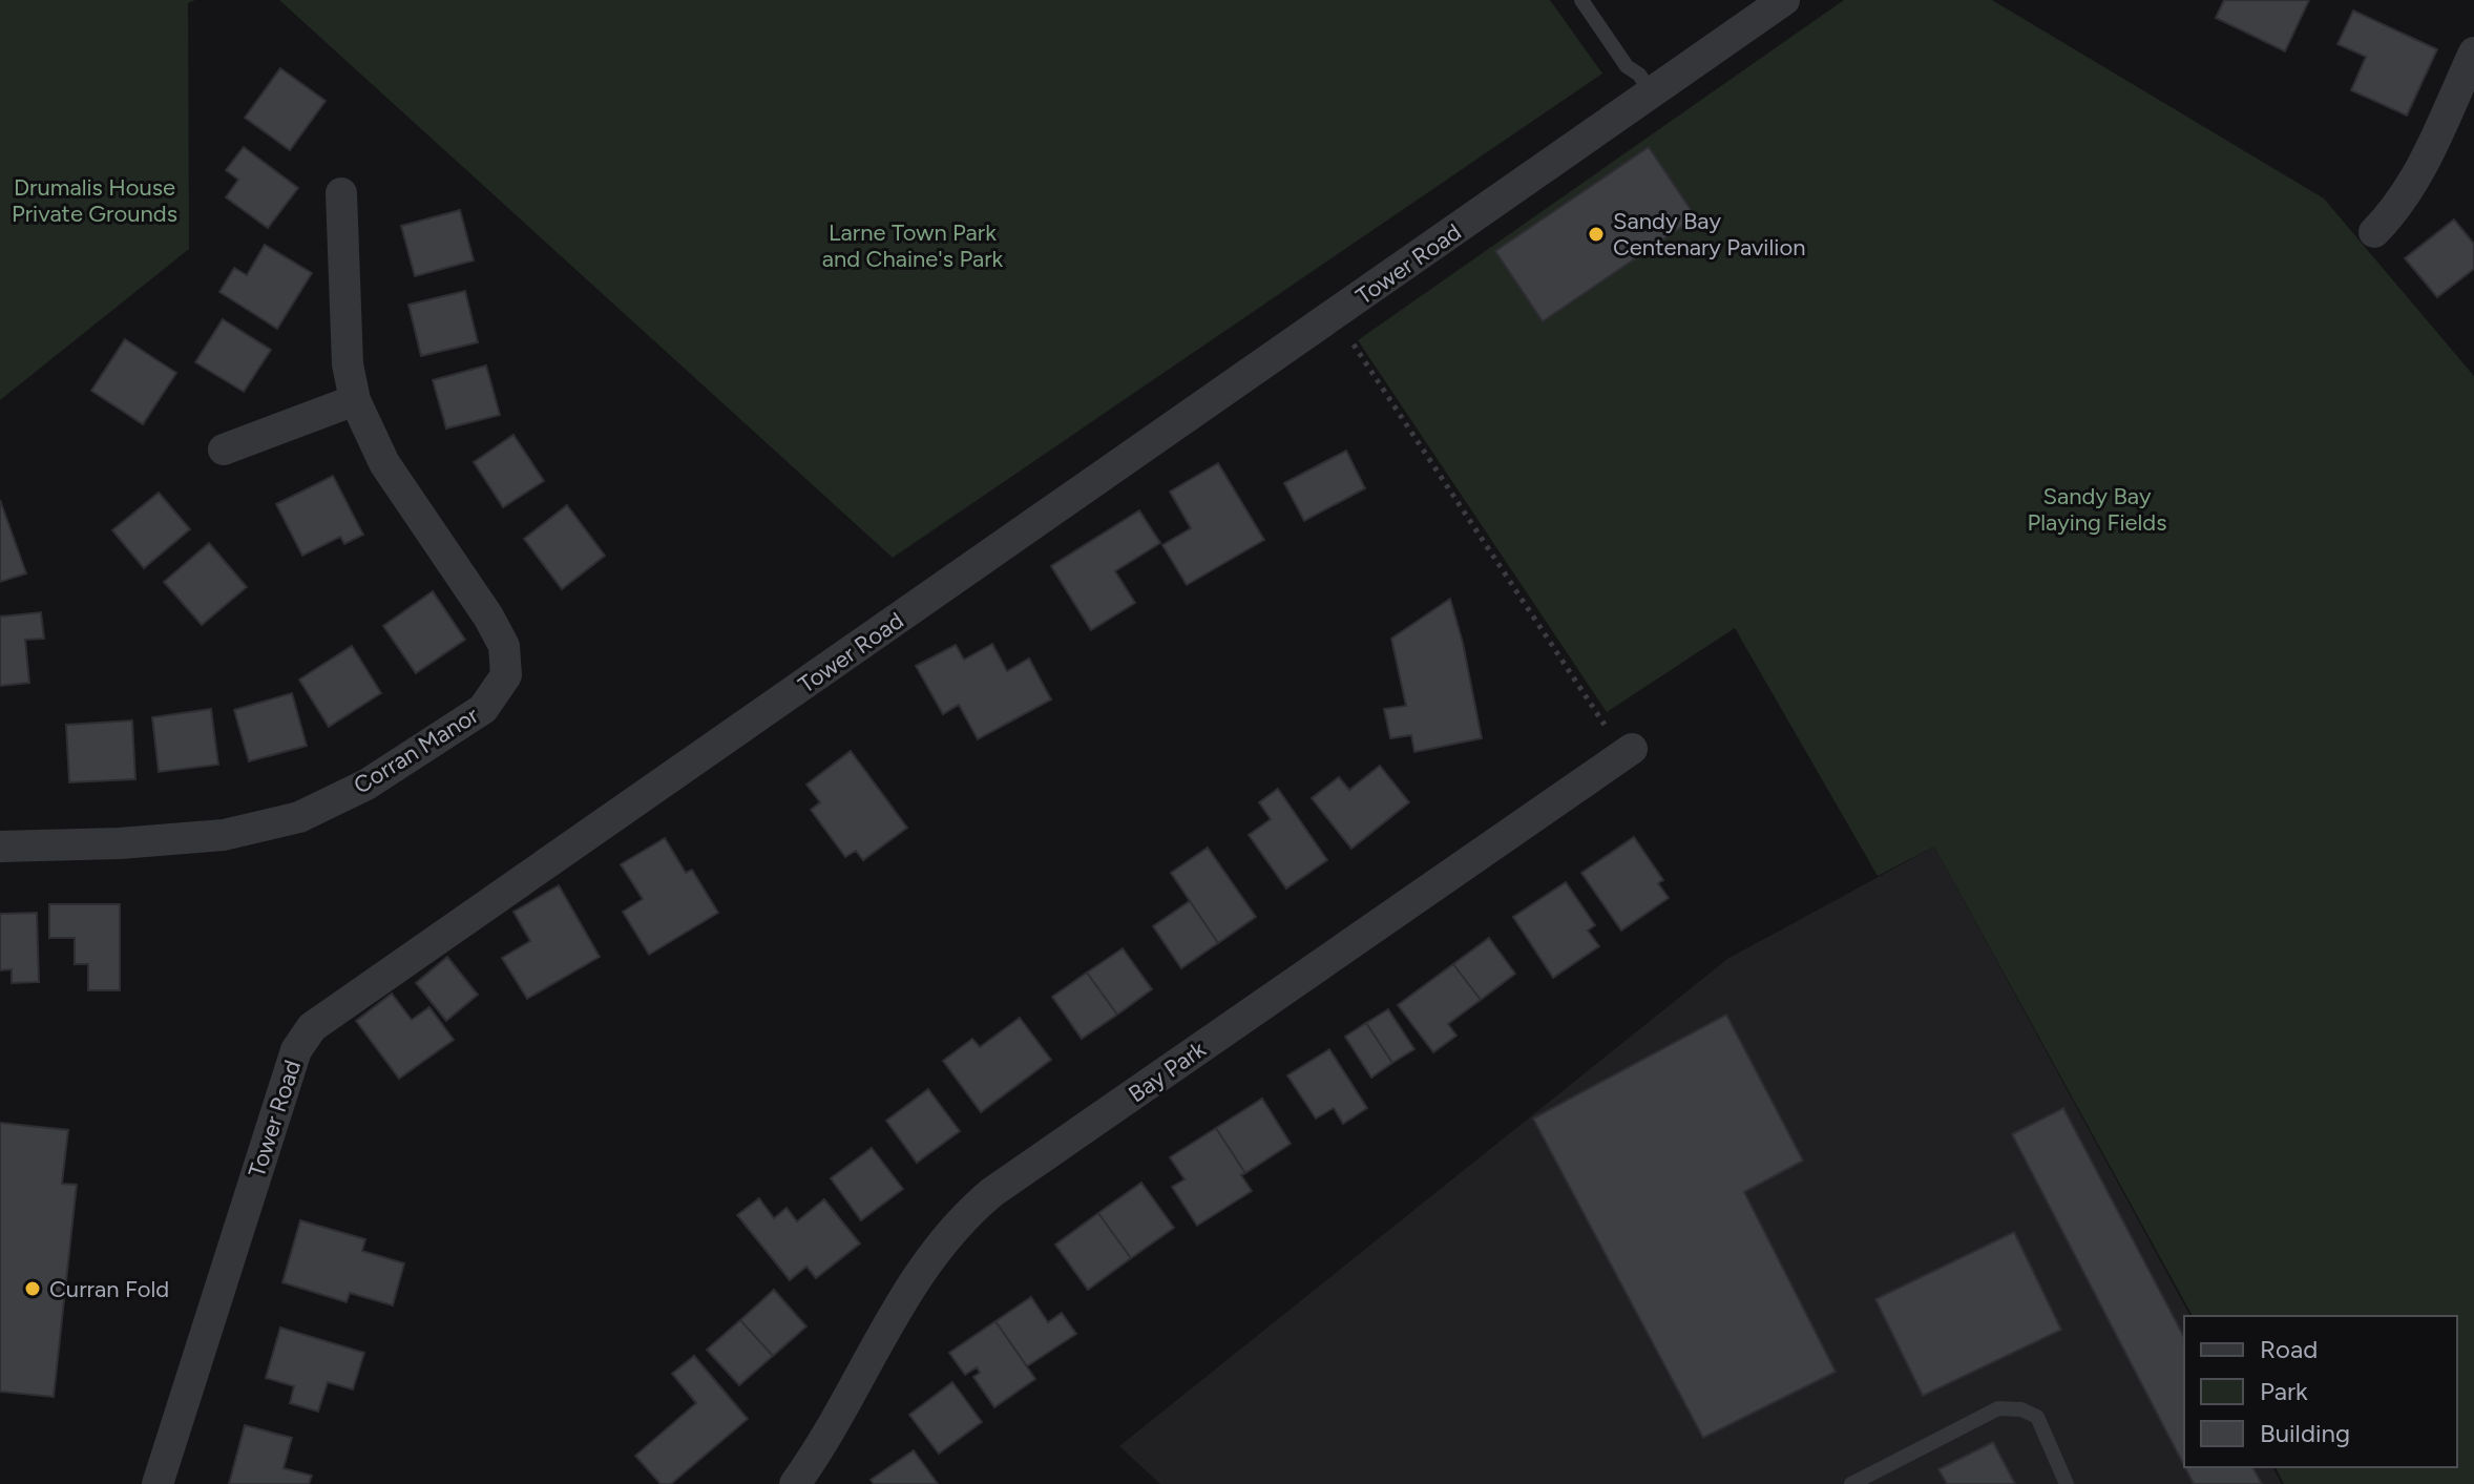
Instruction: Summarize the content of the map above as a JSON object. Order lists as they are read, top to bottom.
{
  "streets": {
    "street": ["Tower Road", "Corran Manor", "Bay Park"]
  },
  "parks": ["Drumalis House Private Grounds", "Larne Town Park and Chaine's Park", "Sandy Bay Playing Fields"],
  "places": ["Sandy Bay Centenary Pavilion", "Curran Fold"],
  "legend": ["Road", "Park", "Building"]
}
